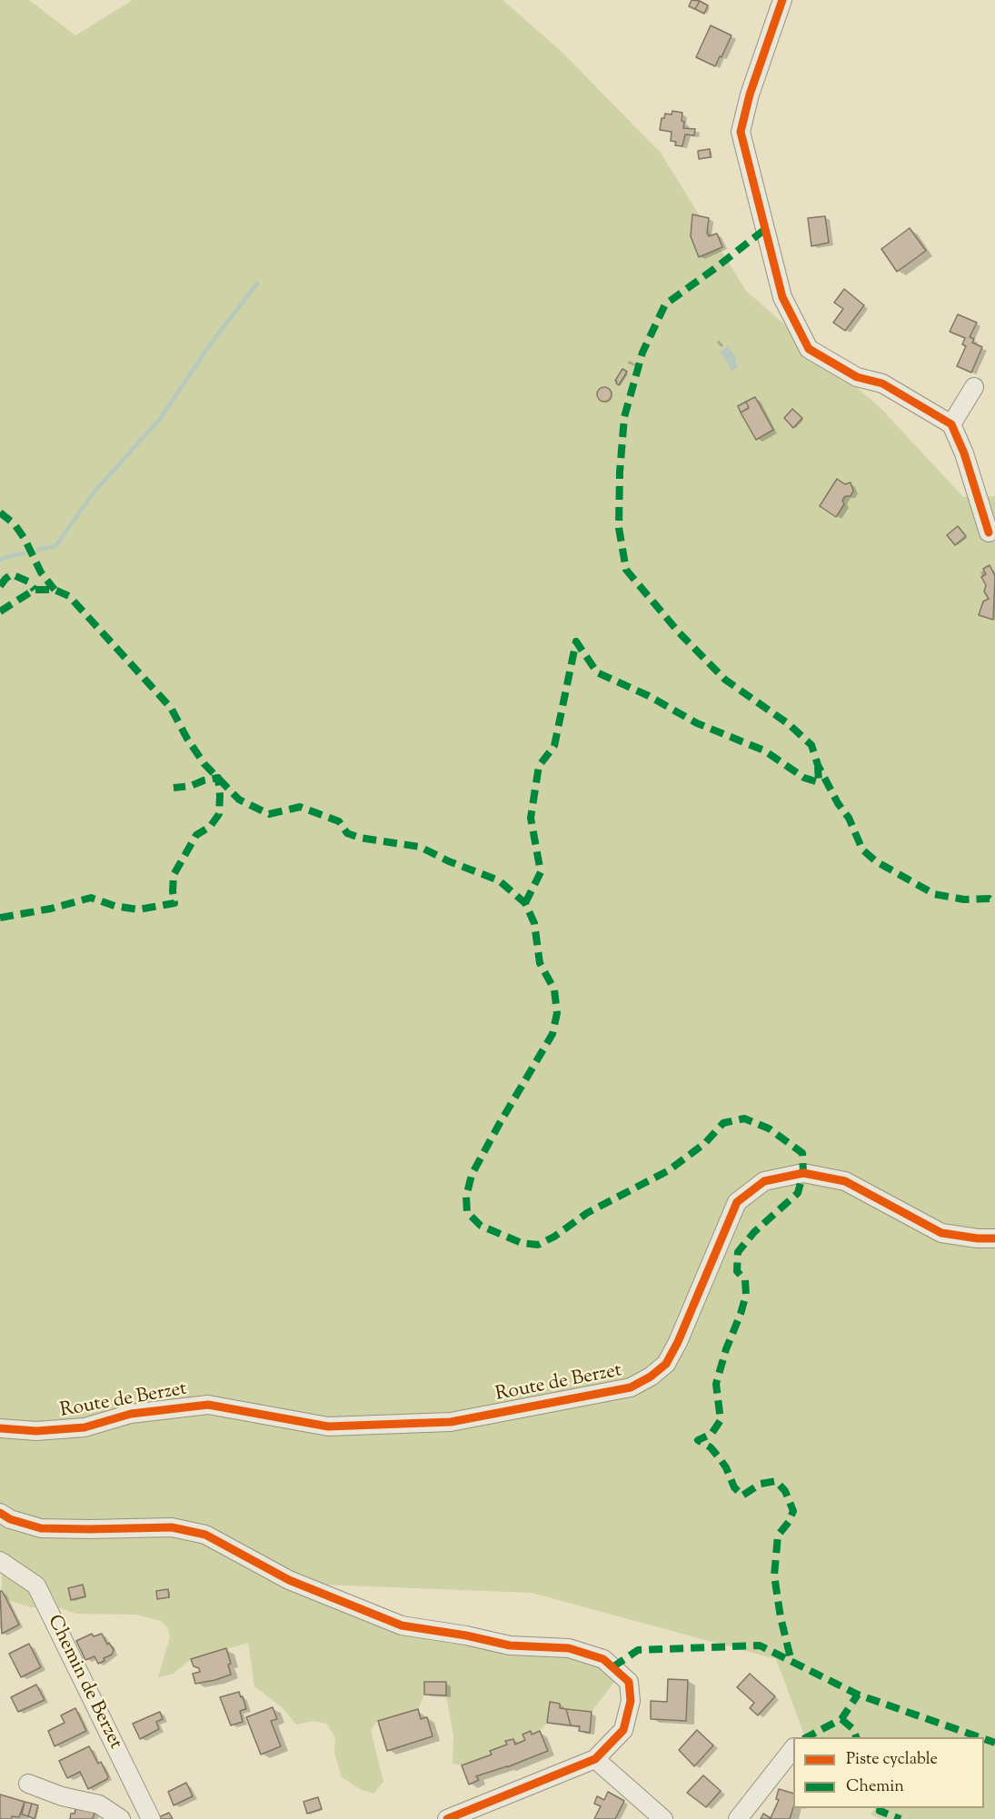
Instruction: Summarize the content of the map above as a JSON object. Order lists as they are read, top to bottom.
{
  "streets": {
    "street": ["Route de Berzet", "Chemin de Berzet"]
  },
  "legend": ["Piste cyclable", "Chemin"]
}
